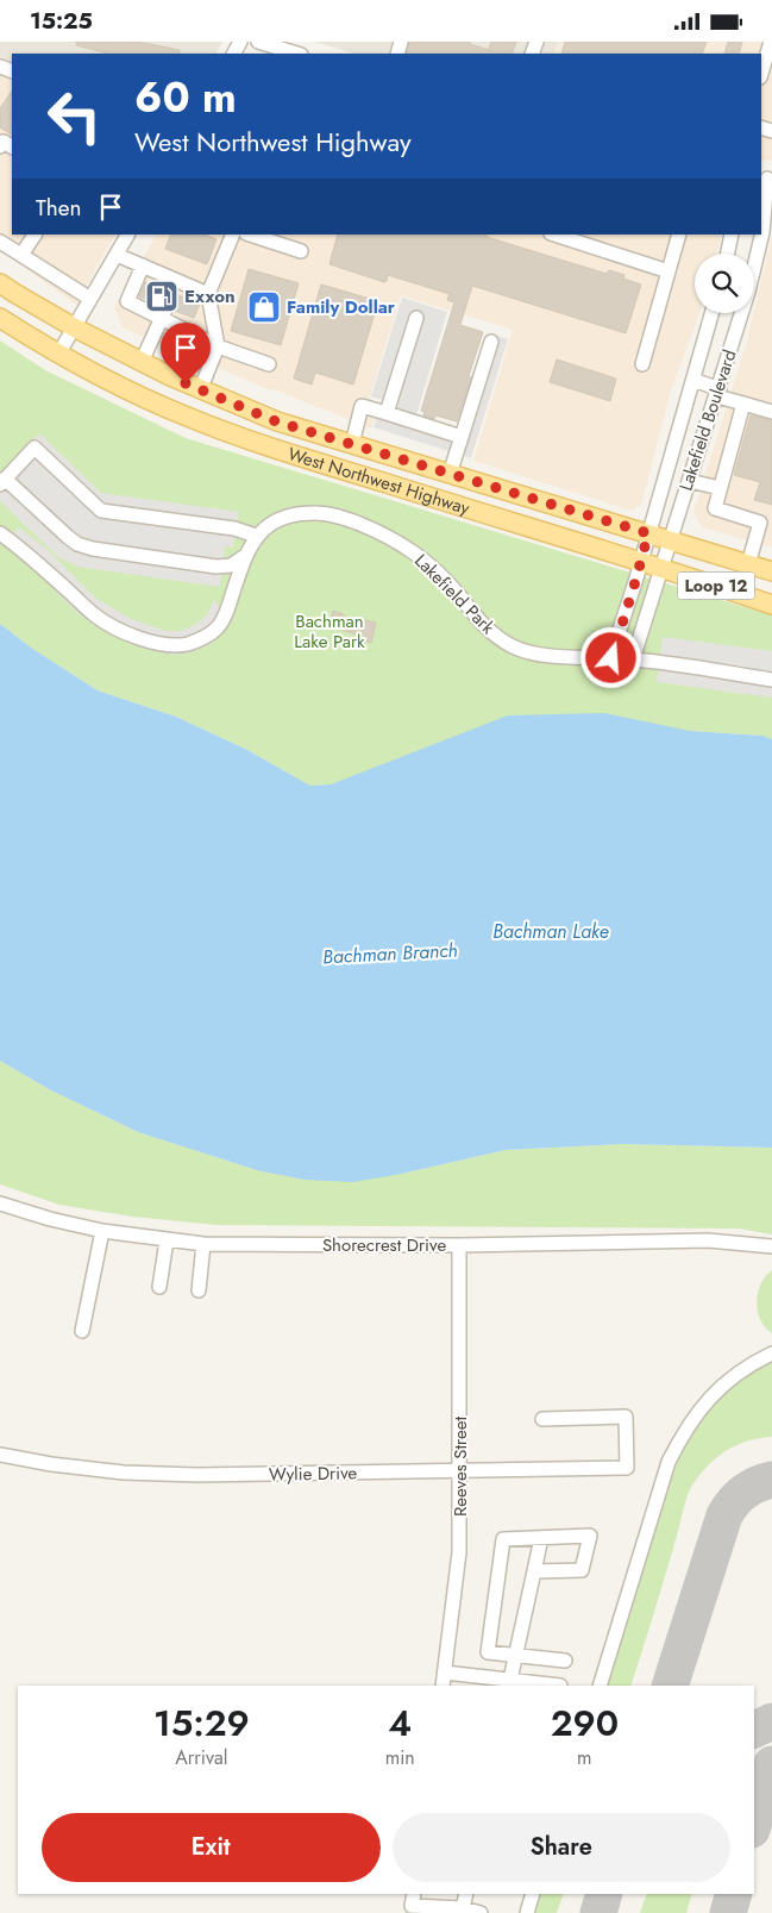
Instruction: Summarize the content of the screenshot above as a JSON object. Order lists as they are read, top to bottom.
{
  "streets": {
    "main road": ["West Northwest Highway", "Loop 12"],
    "street": [
      "Lakefield Boulevard",
      "Lakefield Park",
      "Shorecrest Drive",
      "Reeves Street",
      "Wylie Drive"
    ]
  },
  "crossings": [
    ["Lakefield Boulevard", "West Northwest Highway"],
    ["Lakefield Boulevard", "Lakefield Park"],
    ["Shorecrest Drive", "Reeves Street"],
    ["Reeves Street", "Wylie Drive"]
  ],
  "water": ["Bachman Lake", "Bachman Branch"],
  "parks": ["Bachman Lake Park"],
  "places": {
    "fuel station": ["Exxon"],
    "shop": ["Family Dollar"]
  },
  "page": {
    "status": "15:25",
    "turn": ["60 m", "West Northwest Highway"],
    "then": "Then",
    "eta": [
      "15:29",
      "Arrival",
      "4",
      "min",
      "290",
      "m"
    ],
    "buttons": ["Exit", "Share"]
  }
}
